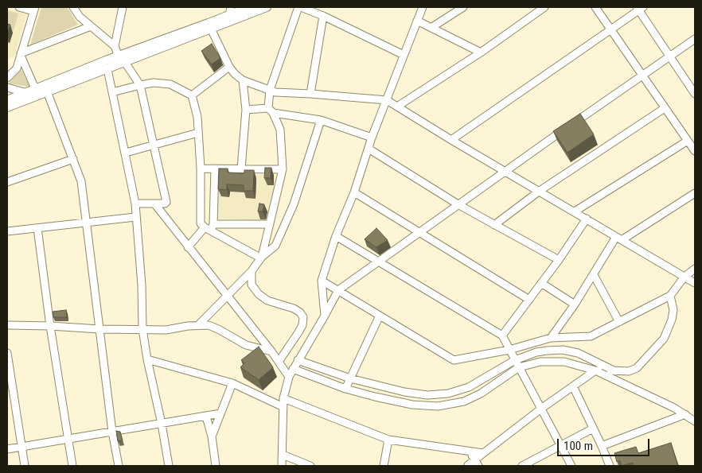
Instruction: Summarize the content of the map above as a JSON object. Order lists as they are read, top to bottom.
{
  "scale_bar": "100 m"
}
